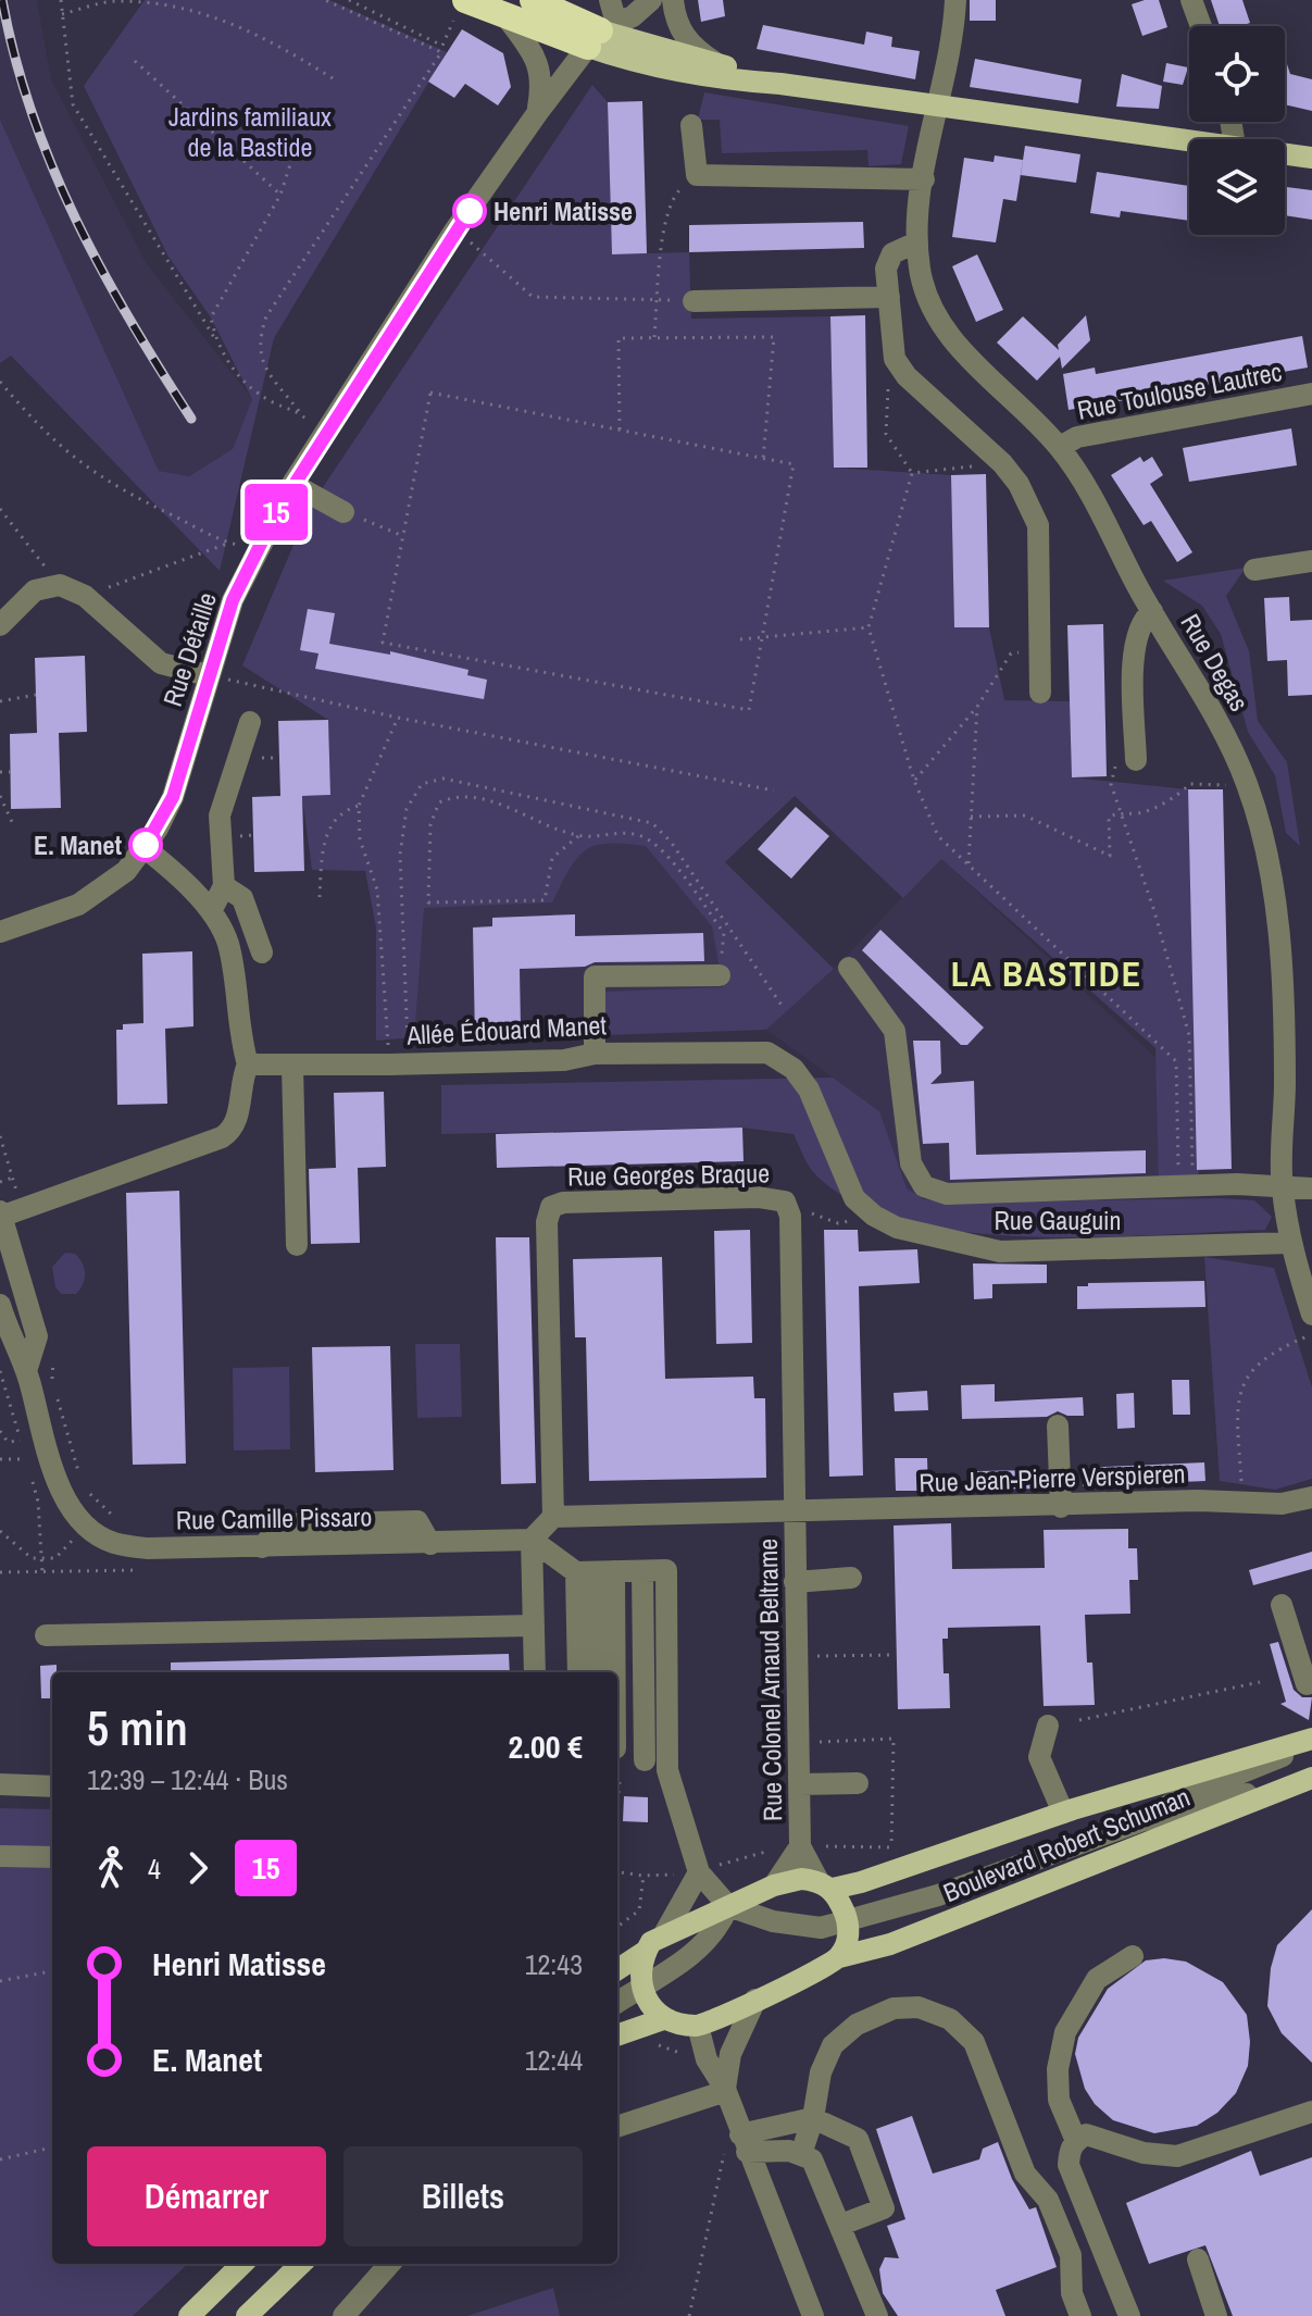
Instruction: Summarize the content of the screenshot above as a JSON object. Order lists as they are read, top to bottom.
{
  "streets": {
    "main road": ["Boulevard Robert Schuman"],
    "street": [
      "Rue Toulouse Lautrec",
      "Rue Détaille",
      "Rue Degas",
      "Allée Édouard Manet",
      "Rue Georges Braque",
      "Rue Gauguin",
      "Rue Jean-Pierre Verspieren",
      "Rue Camille Pissaro",
      "Rue Colonel Arnaud Beltrame"
    ]
  },
  "crossings": [
    ["Rue Toulouse Lautrec", "Rue Degas"],
    ["Rue Degas", "Rue Gauguin"],
    ["Allée Édouard Manet", "Rue Gauguin"],
    ["Rue Georges Braque", "Rue Jean-Pierre Verspieren"],
    ["Rue Georges Braque", "Rue Colonel Arnaud Beltrame"],
    ["Rue Jean-Pierre Verspieren", "Rue Colonel Arnaud Beltrame"],
    ["Rue Colonel Arnaud Beltrame", "Boulevard Robert Schuman"]
  ],
  "districts": ["LA BASTIDE"],
  "parks": ["Jardins familiaux de la Bastide"],
  "places": ["Henri Matisse", "E. Manet"],
  "lines": ["bus line 15"],
  "page": {
    "on_map": "15",
    "heading": ["5 min", "12:39 – 12:44 · Bus", "2.00 €"],
    "legs": ["4", "15"],
    "list": [
      {
        "name": "Henri Matisse",
        "value": "12:43"
      },
      {
        "name": "E. Manet",
        "value": "12:44"
      }
    ],
    "buttons": ["Démarrer", "Billets"]
  }
}
